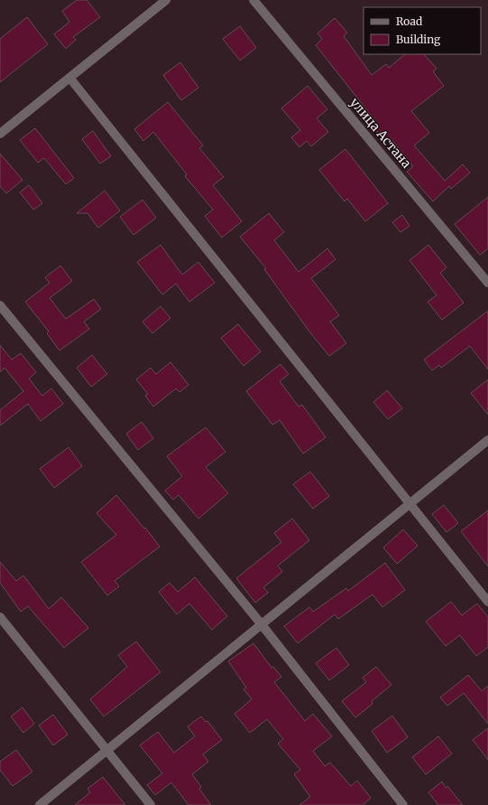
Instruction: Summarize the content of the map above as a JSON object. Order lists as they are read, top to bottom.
{
  "streets": {
    "street": ["улица Астана"]
  },
  "legend": ["Road", "Building"]
}
